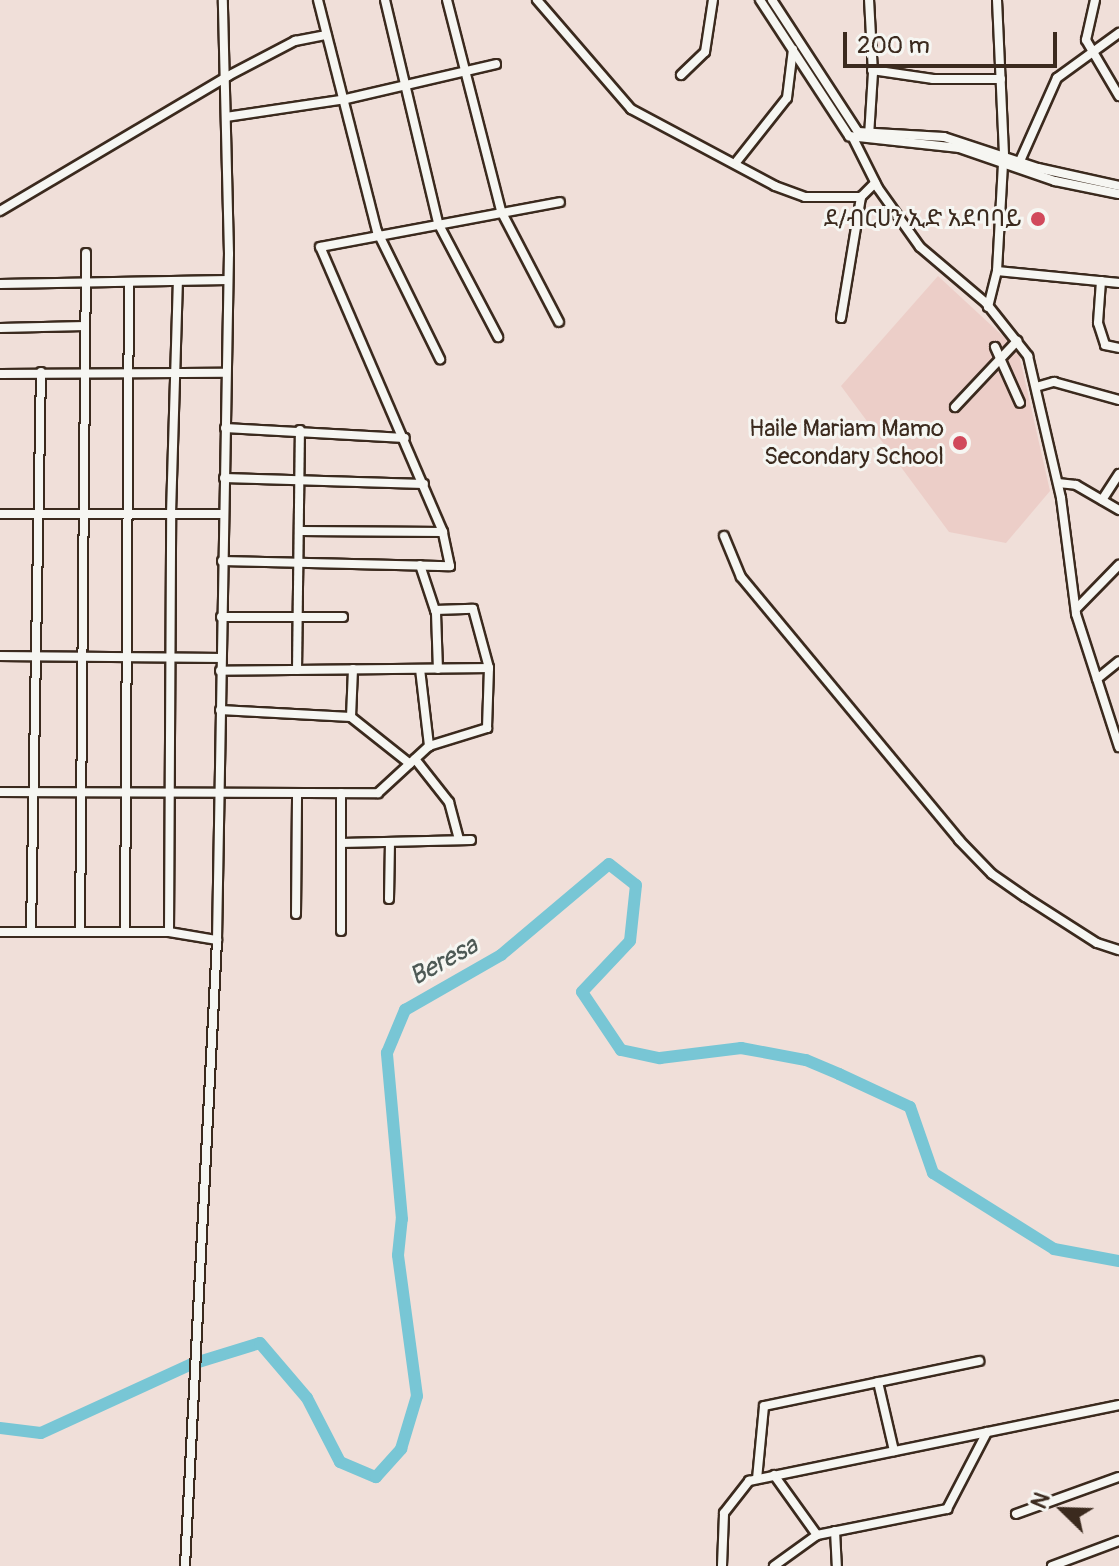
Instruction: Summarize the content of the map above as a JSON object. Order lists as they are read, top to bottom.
{
  "water": ["Beresa"],
  "places": ["ደ/ብርሀን ኢድ አደባባይ", "Haile Mariam Mamo Secondary School"],
  "scale_bar": "200 m",
  "north": "top left"
}
